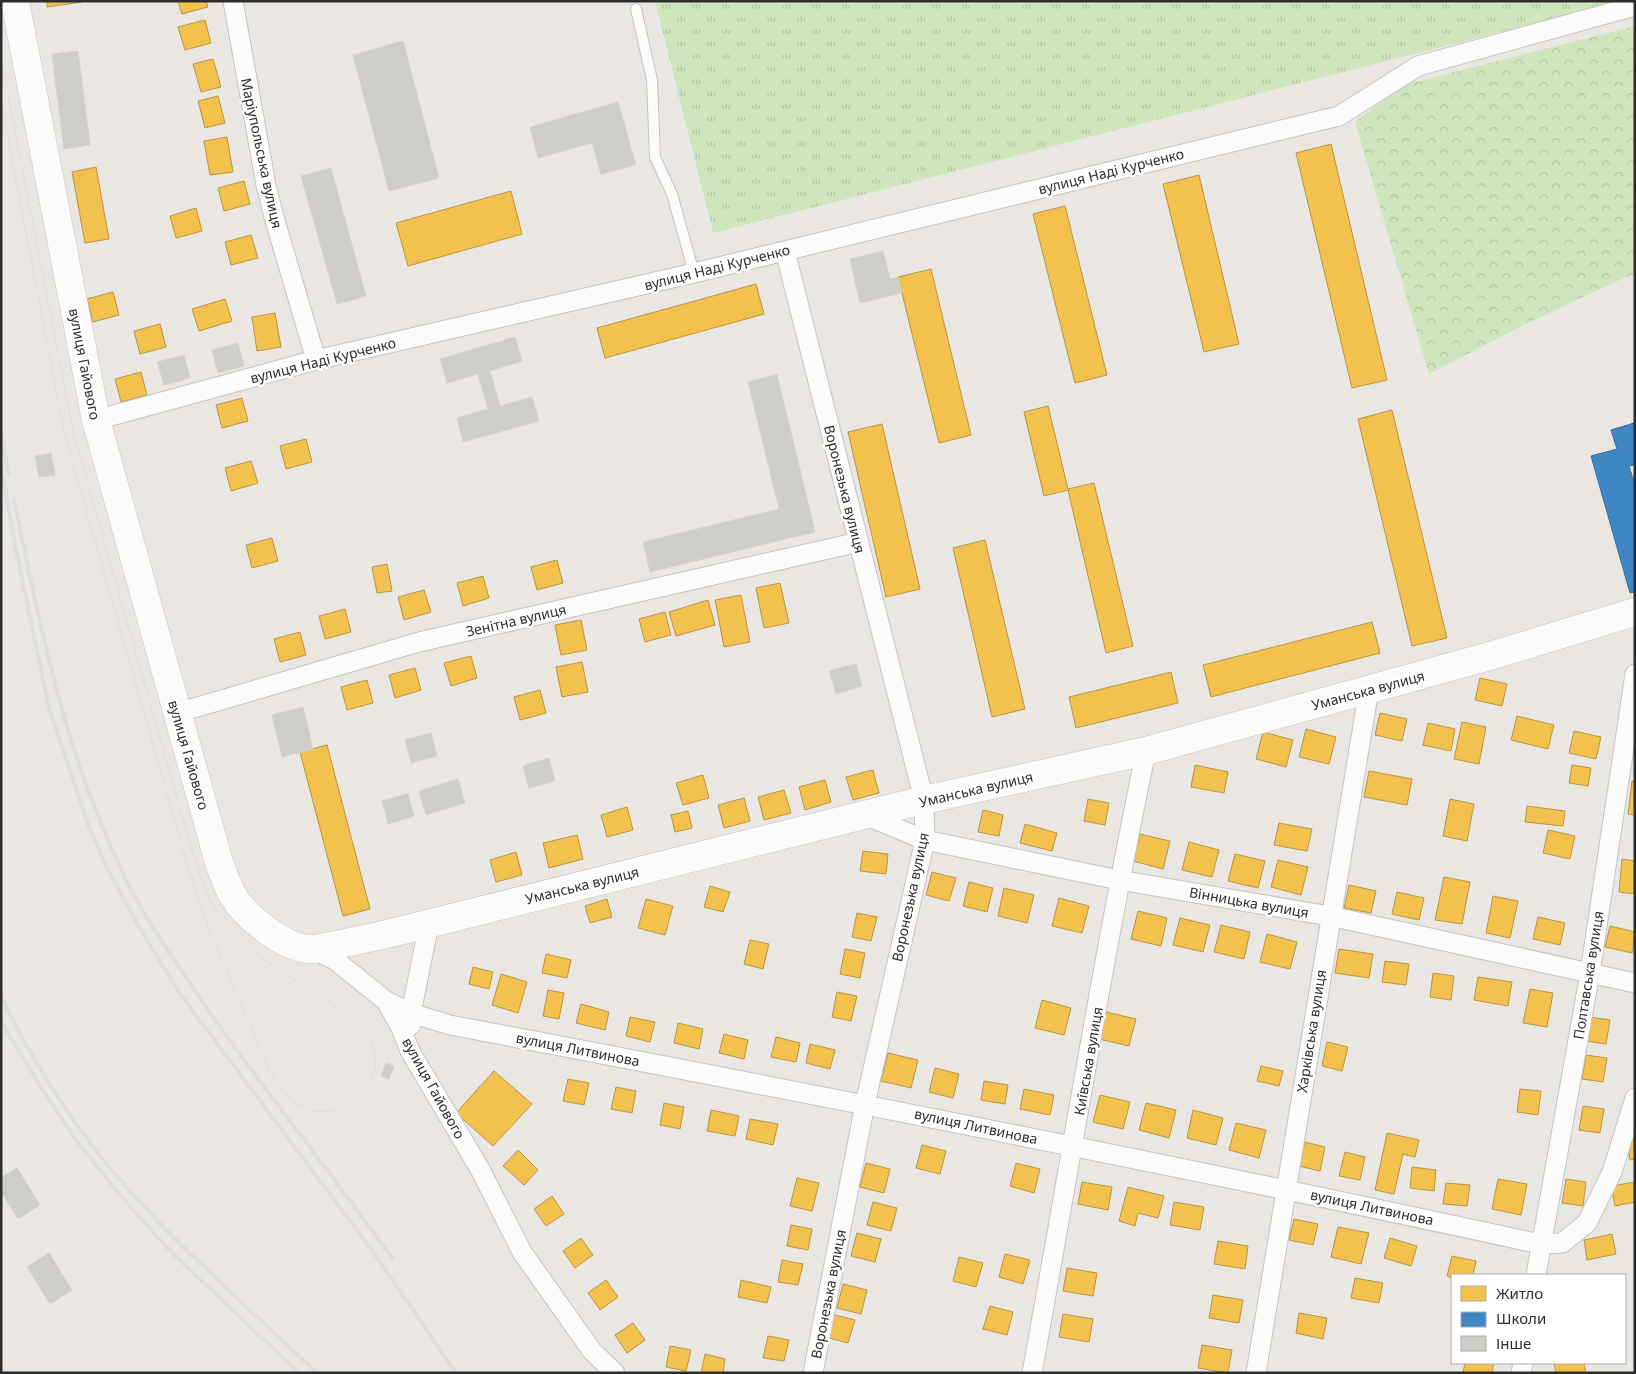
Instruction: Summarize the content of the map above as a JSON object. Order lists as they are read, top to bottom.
{
  "streets": {
    "street": [
      "Маріупольська вулиця",
      "вулиця Наді Курченко",
      "вулиця Гайового",
      "Воронезька вулиця",
      "Зенітна вулиця",
      "Уманська вулиця",
      "Вінницька вулиця",
      "Полтавська вулиця",
      "Харківська вулиця",
      "вулиця Литвинова",
      "Київська вулиця"
    ]
  },
  "crossings": [
    ["Маріупольська вулиця", "вулиця Наді Курченко"],
    ["вулиця Наді Курченко", "вулиця Гайового"],
    ["вулиця Наді Курченко", "Воронезька вулиця"],
    ["вулиця Гайового", "Зенітна вулиця"],
    ["вулиця Гайового", "Уманська вулиця"],
    ["вулиця Гайового", "вулиця Литвинова"],
    ["Воронезька вулиця", "Зенітна вулиця"],
    ["Воронезька вулиця", "Уманська вулиця"],
    ["Воронезька вулиця", "Вінницька вулиця"],
    ["Воронезька вулиця", "вулиця Литвинова"],
    ["Уманська вулиця", "Вінницька вулиця"],
    ["Уманська вулиця", "Харківська вулиця"],
    ["Уманська вулиця", "Київська вулиця"],
    ["Вінницька вулиця", "Полтавська вулиця"],
    ["Вінницька вулиця", "Харківська вулиця"],
    ["Вінницька вулиця", "Київська вулиця"],
    ["Полтавська вулиця", "вулиця Литвинова"],
    ["Харківська вулиця", "вулиця Литвинова"],
    ["вулиця Литвинова", "Київська вулиця"]
  ],
  "legend": ["Житло", "Школи", "Інше"]
}
